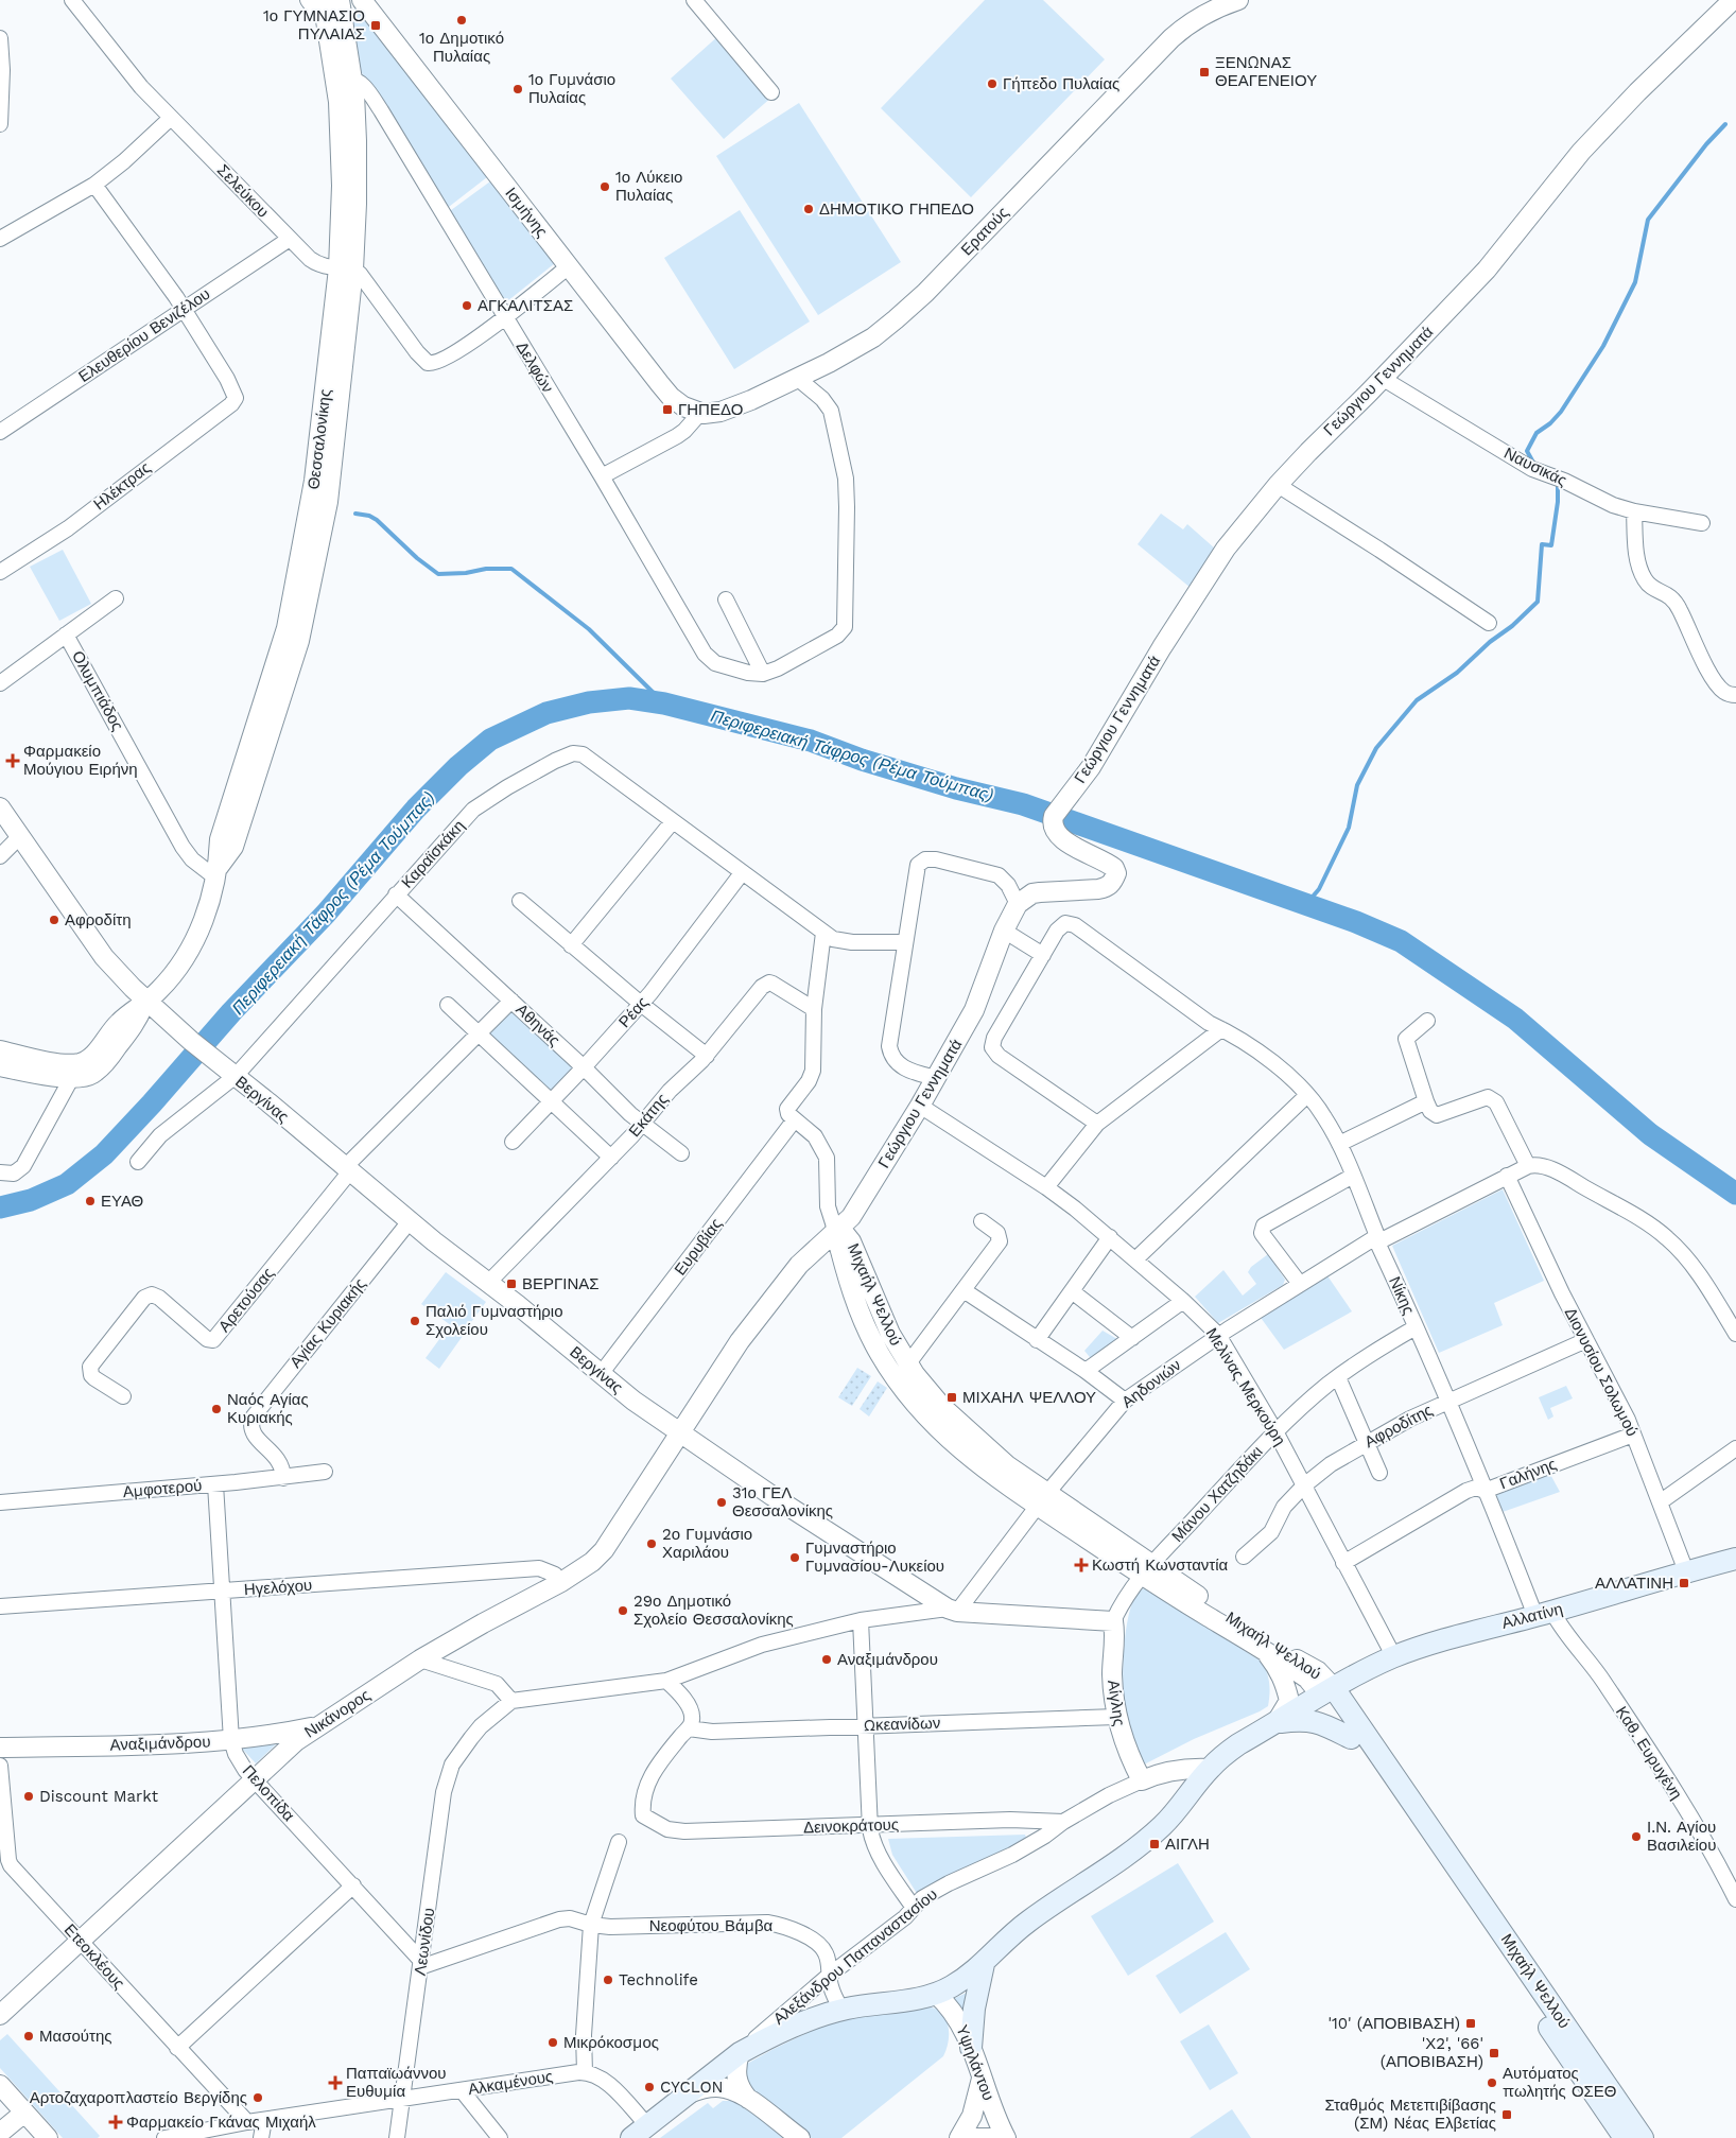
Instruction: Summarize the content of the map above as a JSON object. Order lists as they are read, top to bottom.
{
  "streets": {
    "main road": ["Μιχαήλ Ψελλού", "Αλλατίνη", "Αλεξάνδρου Παπαναστασίου"],
    "street": [
      "Σελεύκου",
      "Ισμήνης",
      "Ερατούς",
      "Ελευθερίου Βενιζέλου",
      "Δελφών",
      "Γεώργιου Γεννηματά",
      "Θεσσαλονίκης",
      "Ναυσικάς",
      "Ηλέκτρας",
      "Ολυμπιάδος",
      "Καραϊσκάκη",
      "Ρέας",
      "Αθηνάς",
      "Βεργίνας",
      "Εκάτης",
      "Ευρυβίας",
      "Νίκης",
      "Αρετούσας",
      "Αγίας Κυριακής",
      "Διονυσίου Σολωμού",
      "Αηδονιών",
      "Μελίνας Μερκούρη",
      "Αφροδίτης",
      "Γαλήνης",
      "Αμφοτερού",
      "Μάνου Χατζηδάκι",
      "Ηγελόχου",
      "Αίγλης",
      "Νικάνορος",
      "Ωκεανίδων",
      "Αναξιμάνδρου",
      "Καθ. Ευρυγένη",
      "Πελοπίδα",
      "Δεινοκράτους",
      "Νεοφύτου Βάμβα",
      "Λεωνίδου",
      "Ετεοκλέους",
      "Υψηλάντου",
      "Αλκαμένους"
    ]
  },
  "crossings": [
    ["Σελεύκου", "Ελευθερίου Βενιζέλου"],
    ["Σελεύκου", "Θεσσαλονίκης"],
    ["Ισμήνης", "Ερατούς"],
    ["Ελευθερίου Βενιζέλου", "Ηλέκτρας"],
    ["Δελφών", "Θεσσαλονίκης"],
    ["Γεώργιου Γεννηματά", "Ναυσικάς"],
    ["Γεώργιου Γεννηματά", "Βεργίνας"],
    ["Γεώργιου Γεννηματά", "Μιχαήλ Ψελλού"],
    ["Γεώργιου Γεννηματά", "Μελίνας Μερκούρη"],
    ["Γεώργιου Γεννηματά", "Νικάνορος"],
    ["Θεσσαλονίκης", "Ολυμπιάδος"],
    ["Θεσσαλονίκης", "Βεργίνας"],
    ["Καραϊσκάκη", "Ρέας"],
    ["Καραϊσκάκη", "Αθηνάς"],
    ["Καραϊσκάκη", "Βεργίνας"],
    ["Ρέας", "Αθηνάς"],
    ["Αθηνάς", "Εκάτης"],
    ["Βεργίνας", "Εκάτης"],
    ["Βεργίνας", "Ευρυβίας"],
    ["Βεργίνας", "Αρετούσας"],
    ["Βεργίνας", "Αγίας Κυριακής"],
    ["Βεργίνας", "Αηδονιών"],
    ["Βεργίνας", "Νικάνορος"],
    ["Ευρυβίας", "Μιχαήλ Ψελλού"],
    ["Μιχαήλ Ψελλού", "Αηδονιών"],
    ["Μιχαήλ Ψελλού", "Μάνου Χατζηδάκι"],
    ["Μιχαήλ Ψελλού", "Αλλατίνη"],
    ["Μιχαήλ Ψελλού", "Αλεξάνδρου Παπαναστασίου"],
    ["Νίκης", "Αηδονιών"],
    ["Νίκης", "Αφροδίτης"],
    ["Νίκης", "Γαλήνης"],
    ["Νίκης", "Μάνου Χατζηδάκι"],
    ["Νίκης", "Αλλατίνη"],
    ["Νίκης", "Καθ. Ευρυγένη"],
    ["Αγίας Κυριακής", "Αμφοτερού"],
    ["Διονυσίου Σολωμού", "Αηδονιών"],
    ["Διονυσίου Σολωμού", "Αφροδίτης"],
    ["Διονυσίου Σολωμού", "Γαλήνης"],
    ["Διονυσίου Σολωμού", "Αλλατίνη"],
    ["Αηδονιών", "Μελίνας Μερκούρη"],
    ["Μελίνας Μερκούρη", "Αφροδίτης"],
    ["Μελίνας Μερκούρη", "Γαλήνης"],
    ["Μελίνας Μερκούρη", "Μάνου Χατζηδάκι"],
    ["Μελίνας Μερκούρη", "Αλλατίνη"],
    ["Αμφοτερού", "Πελοπίδα"],
    ["Μάνου Χατζηδάκι", "Αίγλης"],
    ["Ηγελόχου", "Πελοπίδα"],
    ["Αλλατίνη", "Καθ. Ευρυγένη"],
    ["Αλλατίνη", "Αλεξάνδρου Παπαναστασίου"],
    ["Αίγλης", "Ωκεανίδων"],
    ["Αίγλης", "Αλεξάνδρου Παπαναστασίου"],
    ["Νικάνορος", "Αναξιμάνδρου"],
    ["Νικάνορος", "Πελοπίδα"],
    ["Νικάνορος", "Ετεοκλέους"],
    ["Ωκεανίδων", "Δεινοκράτους"],
    ["Αναξιμάνδρου", "Πελοπίδα"],
    ["Πελοπίδα", "Νεοφύτου Βάμβα"],
    ["Πελοπίδα", "Λεωνίδου"],
    ["Δεινοκράτους", "Αλεξάνδρου Παπαναστασίου"],
    ["Νεοφύτου Βάμβα", "Λεωνίδου"],
    ["Νεοφύτου Βάμβα", "Αλεξάνδρου Παπαναστασίου"],
    ["Λεωνίδου", "Αλκαμένους"],
    ["Ετεοκλέους", "Αλκαμένους"],
    ["Αλεξάνδρου Παπαναστασίου", "Υψηλάντου"]
  ],
  "water": ["Περιφερειακή Τάφρος (Ρέμα Τούμπας)"],
  "places": {
    "other": [
      "1ο Δημοτικό Πυλαίας",
      "Γήπεδο Πυλαίας",
      "1ο Γυμνάσιο Πυλαίας",
      "1ο Λύκειο Πυλαίας",
      "ΔΗΜΟΤΙΚΟ ΓΗΠΕΔΟ",
      "ΑΓΚΑΛΙΤΣΑΣ",
      "Αφροδίτη",
      "ΕΥΑΘ",
      "Παλιό Γυμναστήριο Σχολείου",
      "Ναός Αγίας Κυριακής",
      "31ο ΓΕΛ Θεσσαλονίκης",
      "2ο Γυμνάσιο Χαριλάου",
      "Γυμναστήριο Γυμνασίου-Λυκείου",
      "29ο Δημοτικό Σχολείο Θεσσαλονίκης",
      "Αναξιμάνδρου",
      "Discount Markt",
      "Ι.Ν. Αγίου Βασιλείου",
      "Technolife",
      "Μασούτης",
      "Μικρόκοσμος",
      "Αυτόματος πωλητής ΟΣΕΘ",
      "CYCLON",
      "Αρτοζαχαροπλαστείο Βεργίδης"
    ],
    "transit": [
      "1ο ΓΥΜΝΑΣΙΟ ΠΥΛΑΙΑΣ",
      "ΞΕΝΩΝΑΣ ΘΕΑΓΕΝΕΙΟΥ",
      "ΓΗΠΕΔΟ",
      "ΒΕΡΓΙΝΑΣ",
      "ΜΙΧΑΗΛ ΨΕΛΛΟΥ",
      "ΑΛΛΑΤΙΝΗ",
      "ΑΙΓΛΗ",
      "'10' (ΑΠΟΒΙΒΑΣΗ)",
      "'Χ2', '66' (ΑΠΟΒΙΒΑΣΗ)",
      "Σταθμός Μετεπιβίβασης (ΣΜ) Νέας Ελβετίας"
    ],
    "health": [
      "Φαρμακείο Μούγιου Ειρήνη",
      "Κωστή Κωνσταντία",
      "Παπαϊωάννου Ευθυμία",
      "Φαρμακείο Γκάνας Μιχαήλ"
    ]
  }
}
